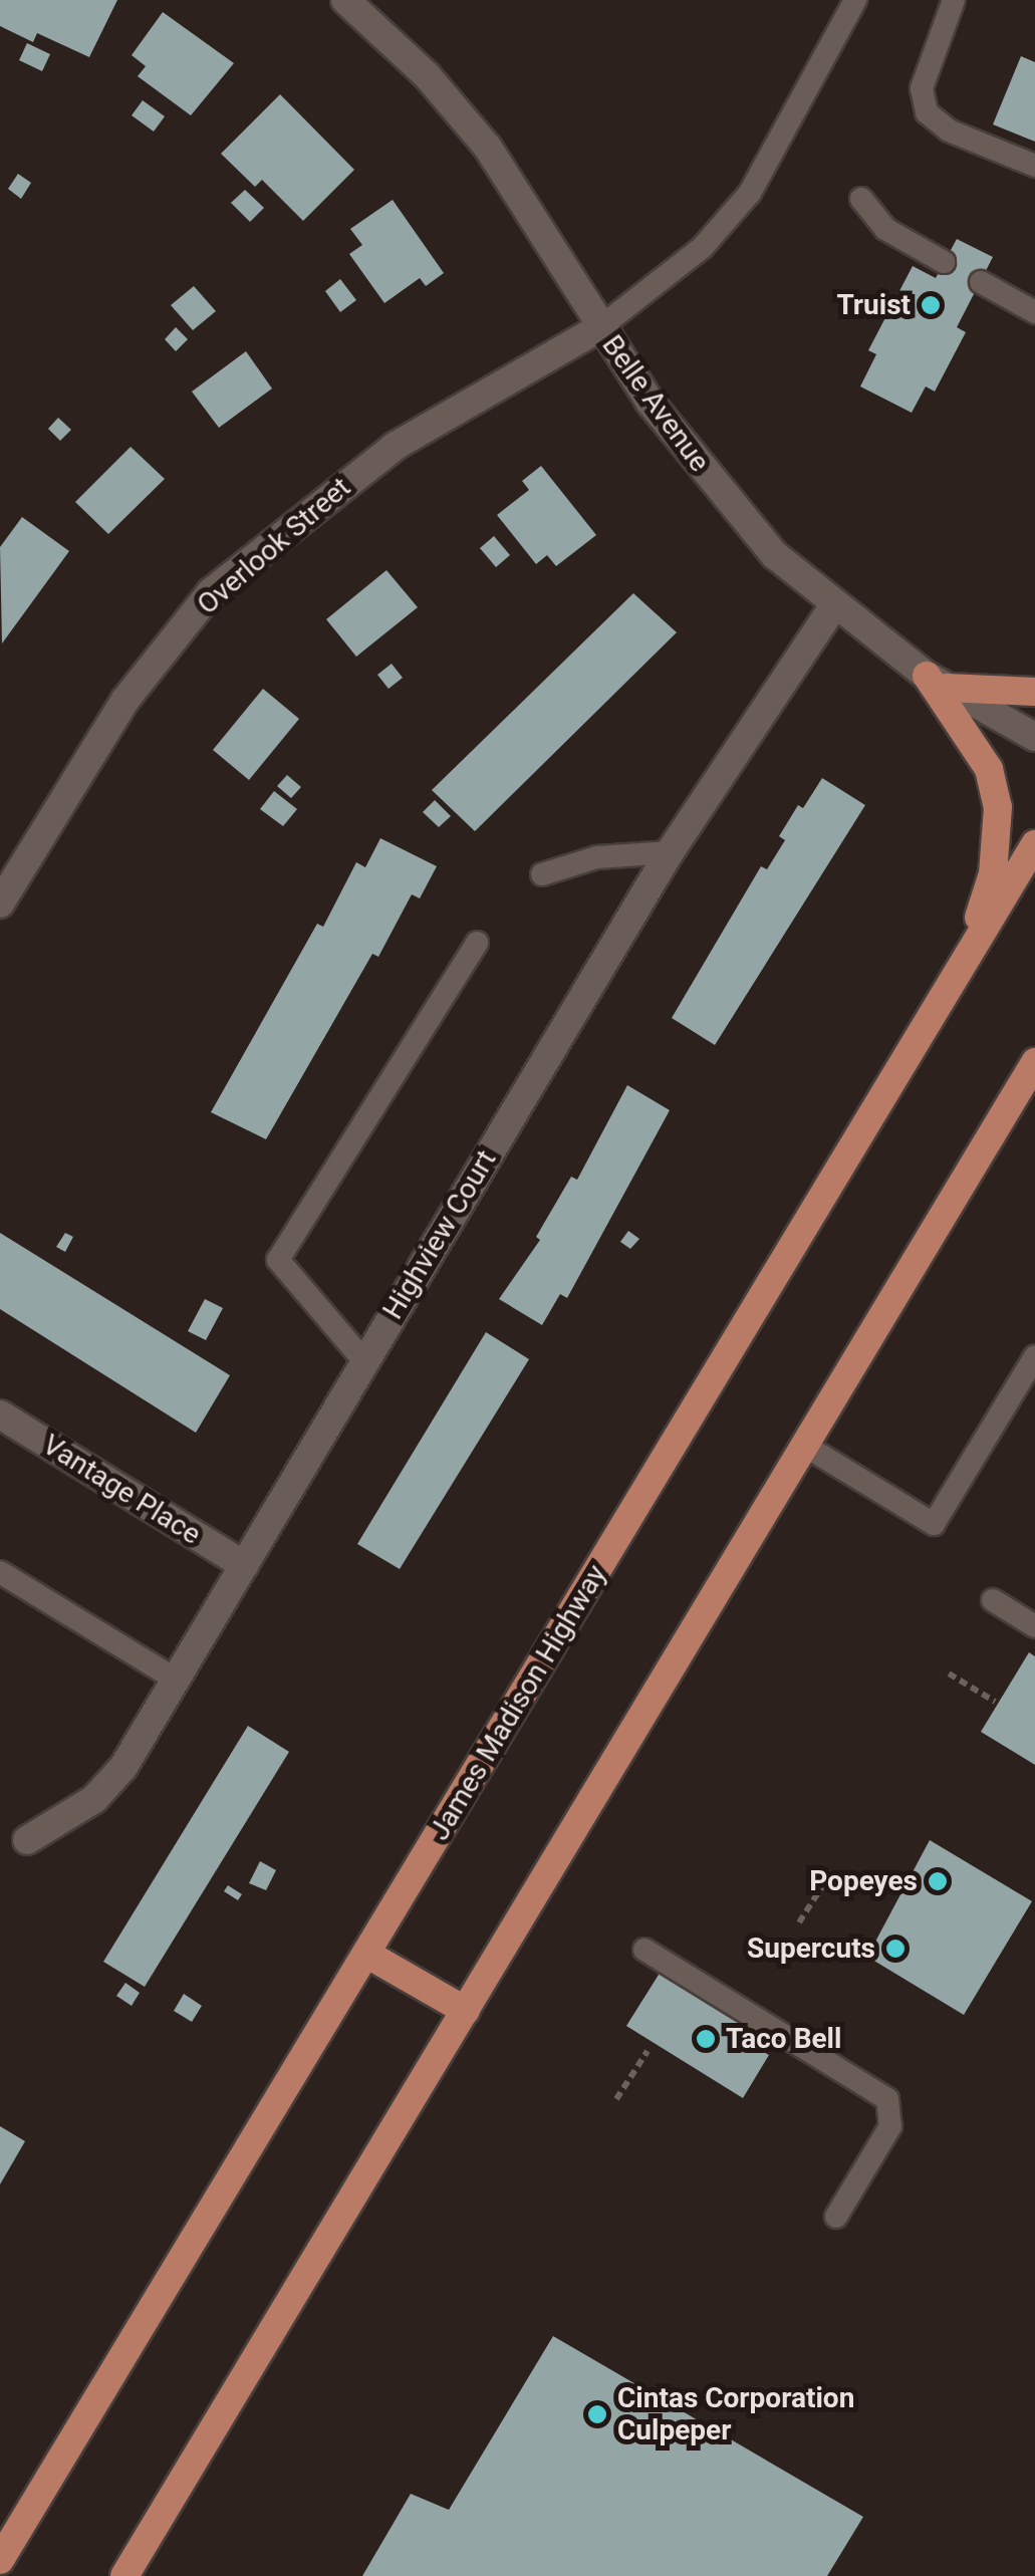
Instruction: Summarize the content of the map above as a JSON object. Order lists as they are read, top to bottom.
{
  "streets": {
    "main road": ["James Madison Highway"],
    "street": [
      "Belle Avenue",
      "Overlook Street",
      "Highview Court",
      "Vantage Place"
    ]
  },
  "crossings": [
    ["Belle Avenue", "Overlook Street"],
    ["Belle Avenue", "Highview Court"],
    ["Highview Court", "Vantage Place"]
  ],
  "places": [
    "Truist",
    "Popeyes",
    "Supercuts",
    "Taco Bell",
    "Cintas Corporation Culpeper"
  ]
}
